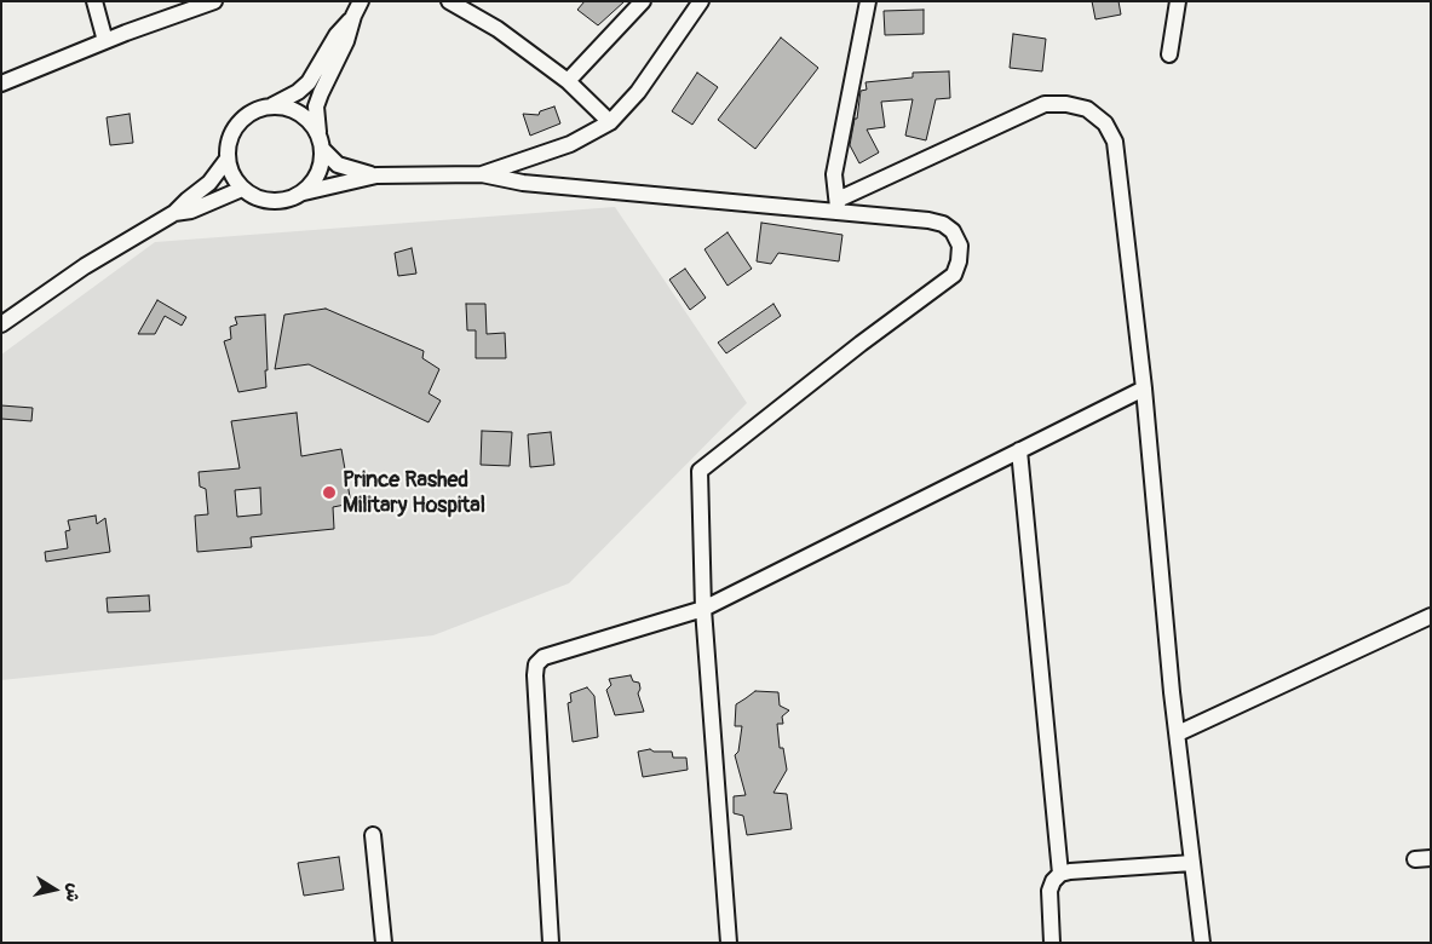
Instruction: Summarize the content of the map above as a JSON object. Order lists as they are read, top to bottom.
{
  "places": ["Prince Rashed Military Hospital"],
  "north": "right"
}
